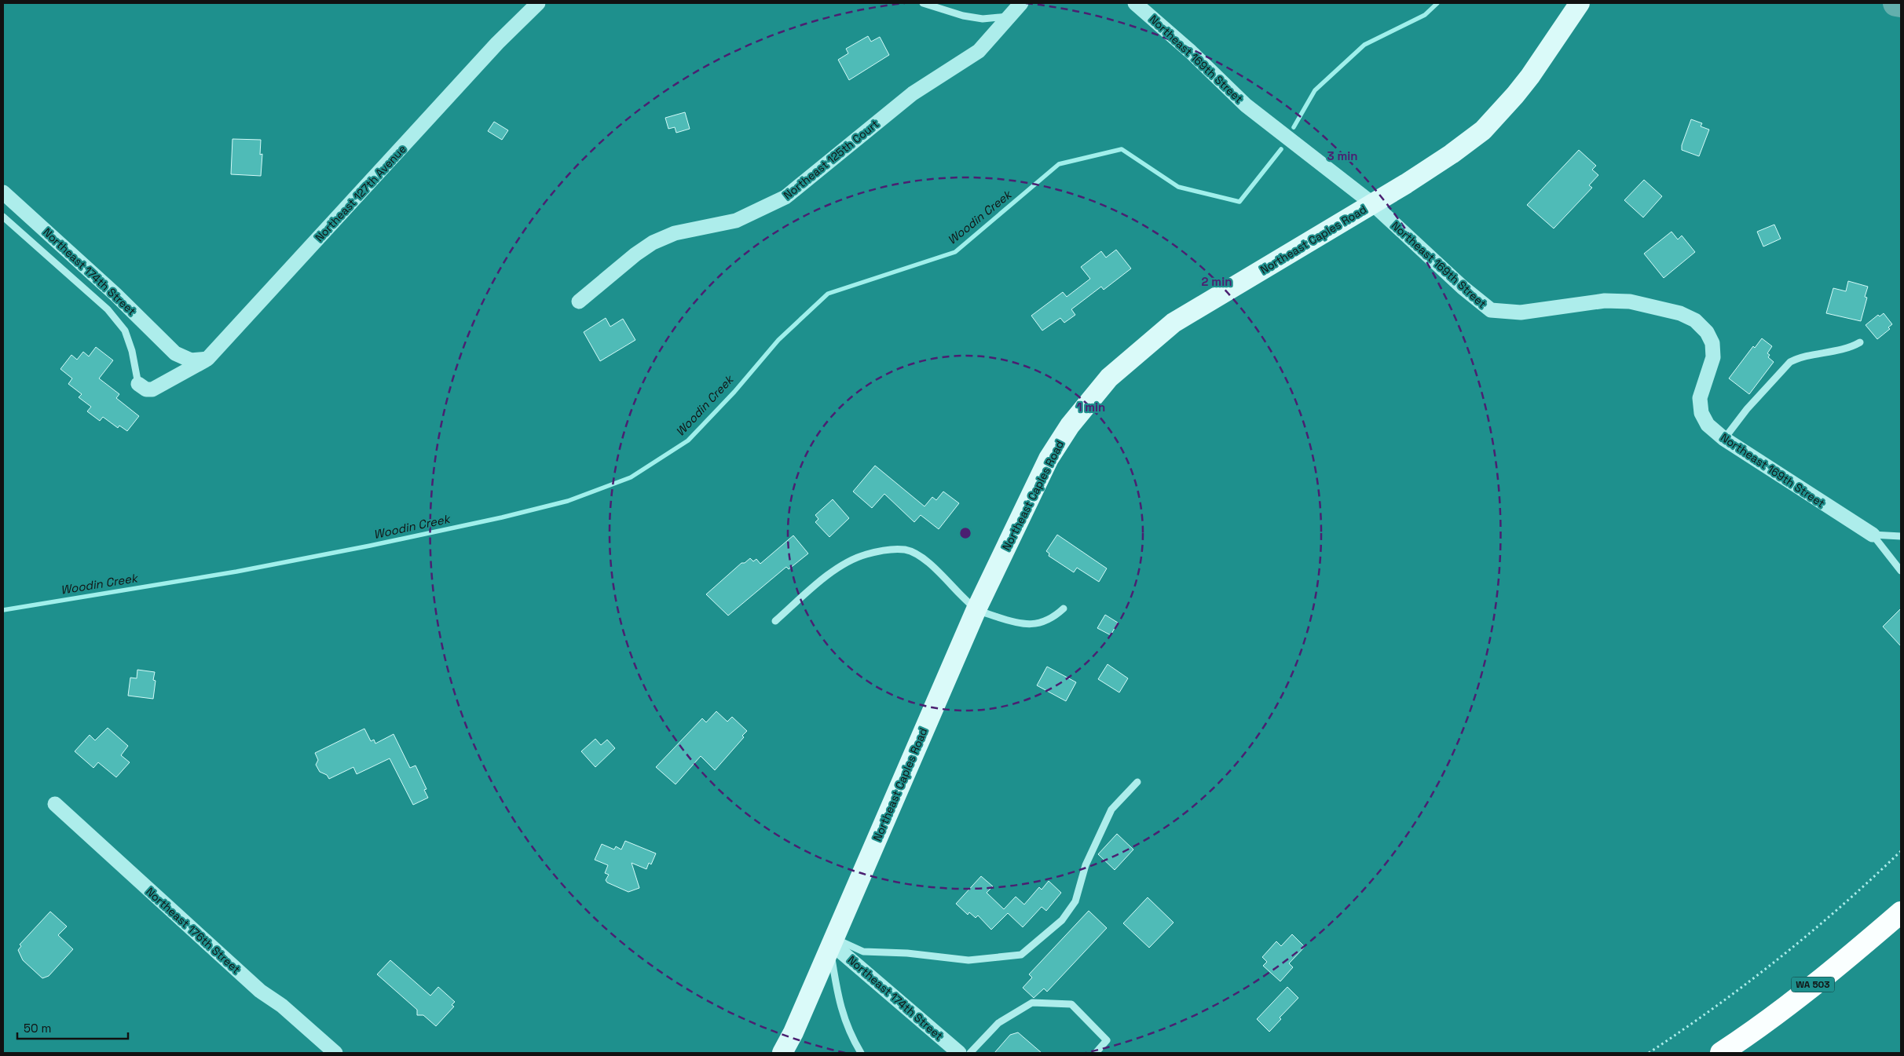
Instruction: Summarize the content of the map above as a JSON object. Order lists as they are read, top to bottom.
{
  "streets": {
    "highway": ["WA 503"],
    "main road": ["Northeast Caples Road"],
    "street": [
      "Northeast 169th Street",
      "Northeast 125th Court",
      "Northeast 127th Avenue",
      "Northeast 174th Street",
      "Northeast 176th Street"
    ]
  },
  "crossings": [
    ["Northeast 169th Street", "Northeast Caples Road"],
    ["Northeast 127th Avenue", "Northeast 174th Street"],
    ["Northeast Caples Road", "Northeast 174th Street"]
  ],
  "water": ["Woodin Creek"],
  "scale_bar": "50 m",
  "rings": ["3 min", "2 min", "1 min"]
}
